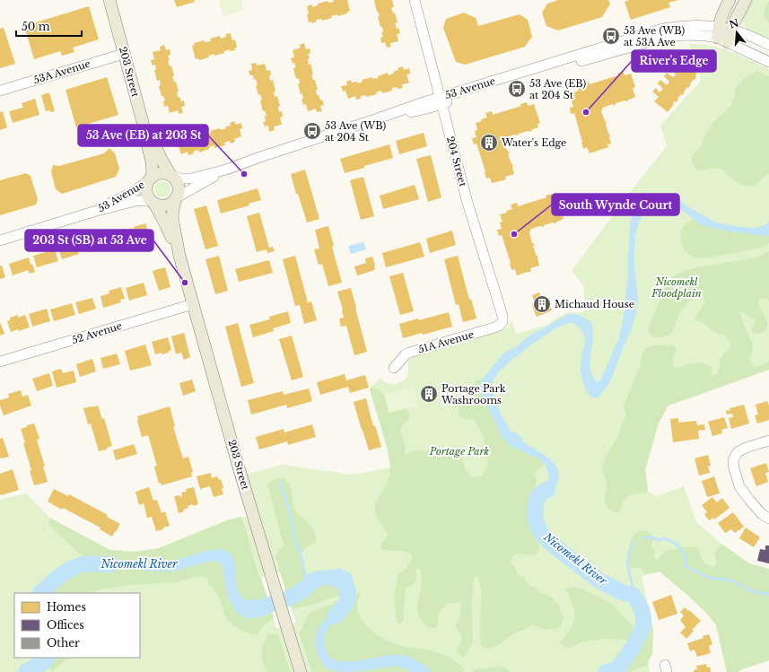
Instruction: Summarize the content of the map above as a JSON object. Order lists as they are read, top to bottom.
{
  "streets": {
    "main road": ["203 Street"],
    "street": [
      "53A Avenue",
      "53 Avenue",
      "204 Street",
      "52 Avenue",
      "51A Avenue"
    ]
  },
  "crossings": [
    ["53A Avenue", "203 Street"],
    ["203 Street", "53 Avenue"],
    ["203 Street", "52 Avenue"],
    ["53 Avenue", "204 Street"],
    ["204 Street", "51A Avenue"]
  ],
  "water": ["Nicomekl River"],
  "parks": ["Nicomekl Floodplain", "Portage Park"],
  "places": {
    "bus stop": ["53 Ave (WB) at 53A Ave", "53 Ave (EB) at 204 St", "53 Ave (WB) at 204 St"],
    "other": [
      "River's Edge",
      "53 Ave (EB) at 203 St",
      "South Wynde Court",
      "203 St (SB) at 53 Ave"
    ],
    "building": ["Water's Edge", "Michaud House", "Portage Park Washrooms"]
  },
  "legend": ["Homes", "Offices", "Other"],
  "scale_bar": "50 m",
  "north": "top"
}
